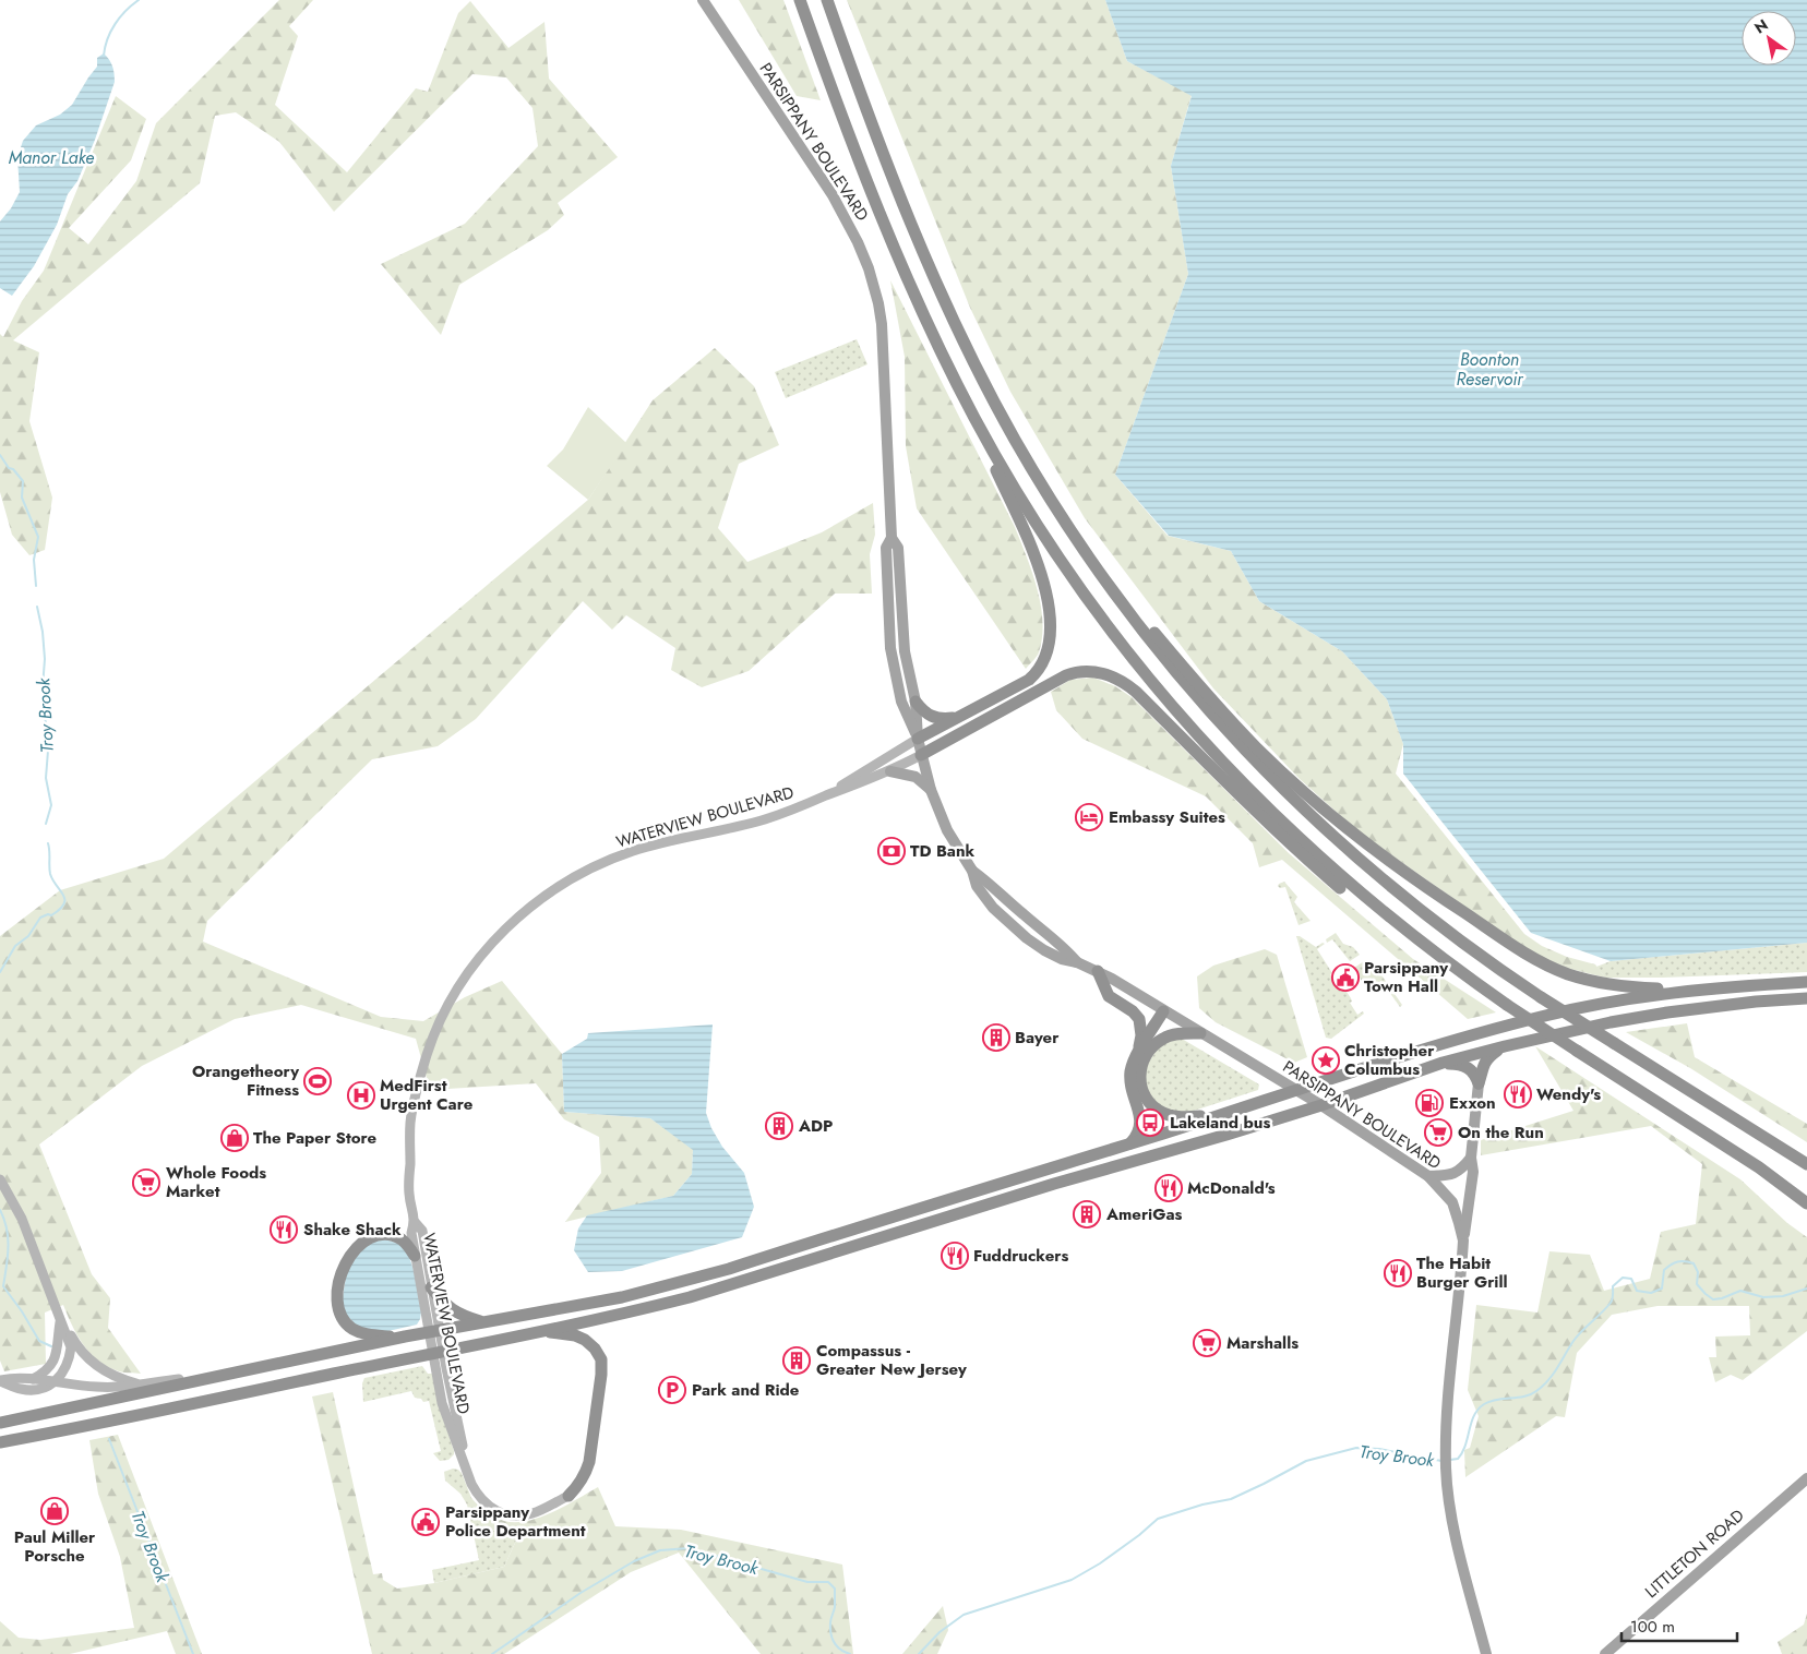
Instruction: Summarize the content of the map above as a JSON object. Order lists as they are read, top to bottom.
{
  "streets": {
    "main road": ["PARSIPPANY BOULEVARD", "LITTLETON ROAD"],
    "street": ["WATERVIEW BOULEVARD"]
  },
  "crossings": [
    ["PARSIPPANY BOULEVARD", "WATERVIEW BOULEVARD"]
  ],
  "water": ["Manor Lake", "Boonton Reservoir", "Troy Brook"],
  "places": {
    "hotel": ["Embassy Suites"],
    "bank": ["TD Bank"],
    "public building": ["Parsippany Town Hall", "Parsippany Police Department"],
    "building": [
      "Bayer",
      "ADP",
      "AmeriGas",
      "Compassus - Greater New Jersey"
    ],
    "place": ["Christopher Columbus"],
    "sports": ["Orangetheory Fitness"],
    "restaurant": [
      "Wendy's",
      "McDonald's",
      "Shake Shack",
      "Fuddruckers",
      "The Habit Burger Grill"
    ],
    "hospital": ["MedFirst Urgent Care"],
    "fuel station": ["Exxon"],
    "bus stop": ["Lakeland bus"],
    "supermarket": ["On the Run", "Whole Foods Market", "Marshalls"],
    "shop": ["The Paper Store", "Paul Miller Porsche"],
    "parking": ["Park and Ride"]
  },
  "scale_bar": "100 m",
  "north": "top left"
}
